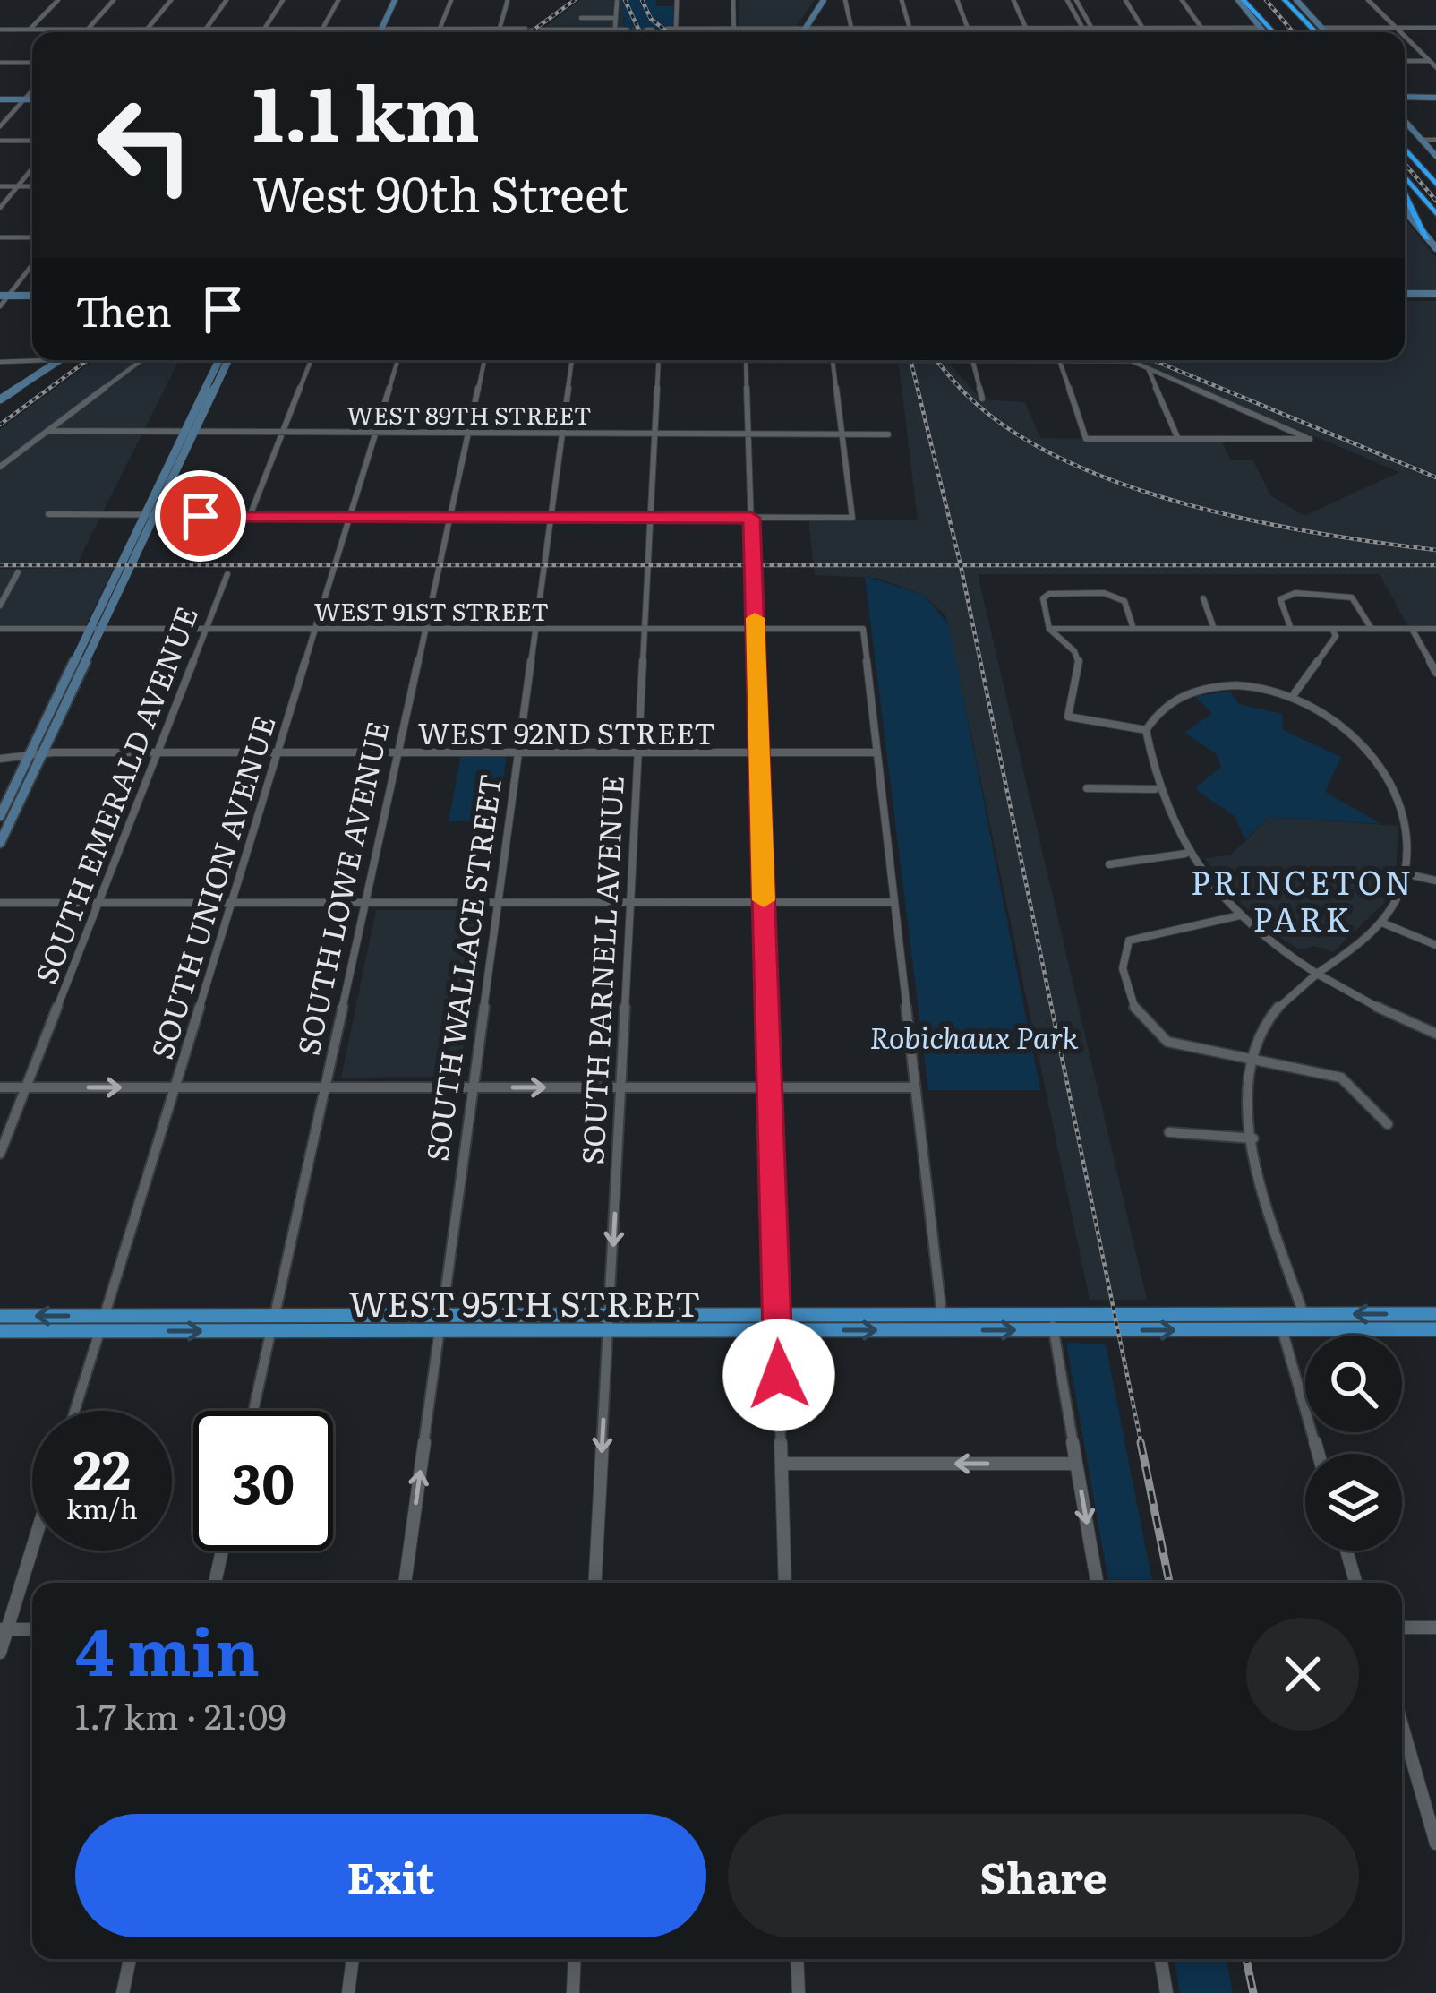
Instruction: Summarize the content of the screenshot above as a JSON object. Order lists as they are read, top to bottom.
{
  "streets": {
    "main road": ["WEST 95TH STREET"],
    "street": [
      "WEST 89TH STREET",
      "WEST 91ST STREET",
      "WEST 92ND STREET",
      "SOUTH EMERALD AVENUE",
      "SOUTH UNION AVENUE",
      "SOUTH LOWE AVENUE",
      "SOUTH WALLACE STREET",
      "SOUTH PARNELL AVENUE"
    ]
  },
  "crossings": [
    ["WEST 89TH STREET", "SOUTH UNION AVENUE"],
    ["WEST 89TH STREET", "SOUTH LOWE AVENUE"],
    ["WEST 89TH STREET", "SOUTH WALLACE STREET"],
    ["WEST 89TH STREET", "SOUTH PARNELL AVENUE"],
    ["WEST 91ST STREET", "WEST 92ND STREET"],
    ["WEST 91ST STREET", "SOUTH EMERALD AVENUE"],
    ["WEST 91ST STREET", "SOUTH UNION AVENUE"],
    ["WEST 91ST STREET", "SOUTH LOWE AVENUE"],
    ["WEST 91ST STREET", "SOUTH WALLACE STREET"],
    ["WEST 91ST STREET", "SOUTH PARNELL AVENUE"],
    ["WEST 92ND STREET", "SOUTH EMERALD AVENUE"],
    ["WEST 92ND STREET", "SOUTH UNION AVENUE"],
    ["WEST 92ND STREET", "SOUTH LOWE AVENUE"],
    ["WEST 92ND STREET", "SOUTH WALLACE STREET"],
    ["WEST 92ND STREET", "SOUTH PARNELL AVENUE"],
    ["SOUTH UNION AVENUE", "WEST 95TH STREET"],
    ["SOUTH LOWE AVENUE", "WEST 95TH STREET"],
    ["SOUTH WALLACE STREET", "WEST 95TH STREET"],
    ["SOUTH PARNELL AVENUE", "WEST 95TH STREET"]
  ],
  "one_way": ["SOUTH PARNELL AVENUE"],
  "districts": ["PRINCETON PARK"],
  "parks": ["Robichaux Park"],
  "page": {
    "turn": ["1.1 km", "West 90th Street"],
    "then": "Then",
    "speed": "22 km/h",
    "limit": "30",
    "heading": ["4 min", "1.7 km · 21:09"],
    "buttons": ["Exit", "Share"]
  }
}
